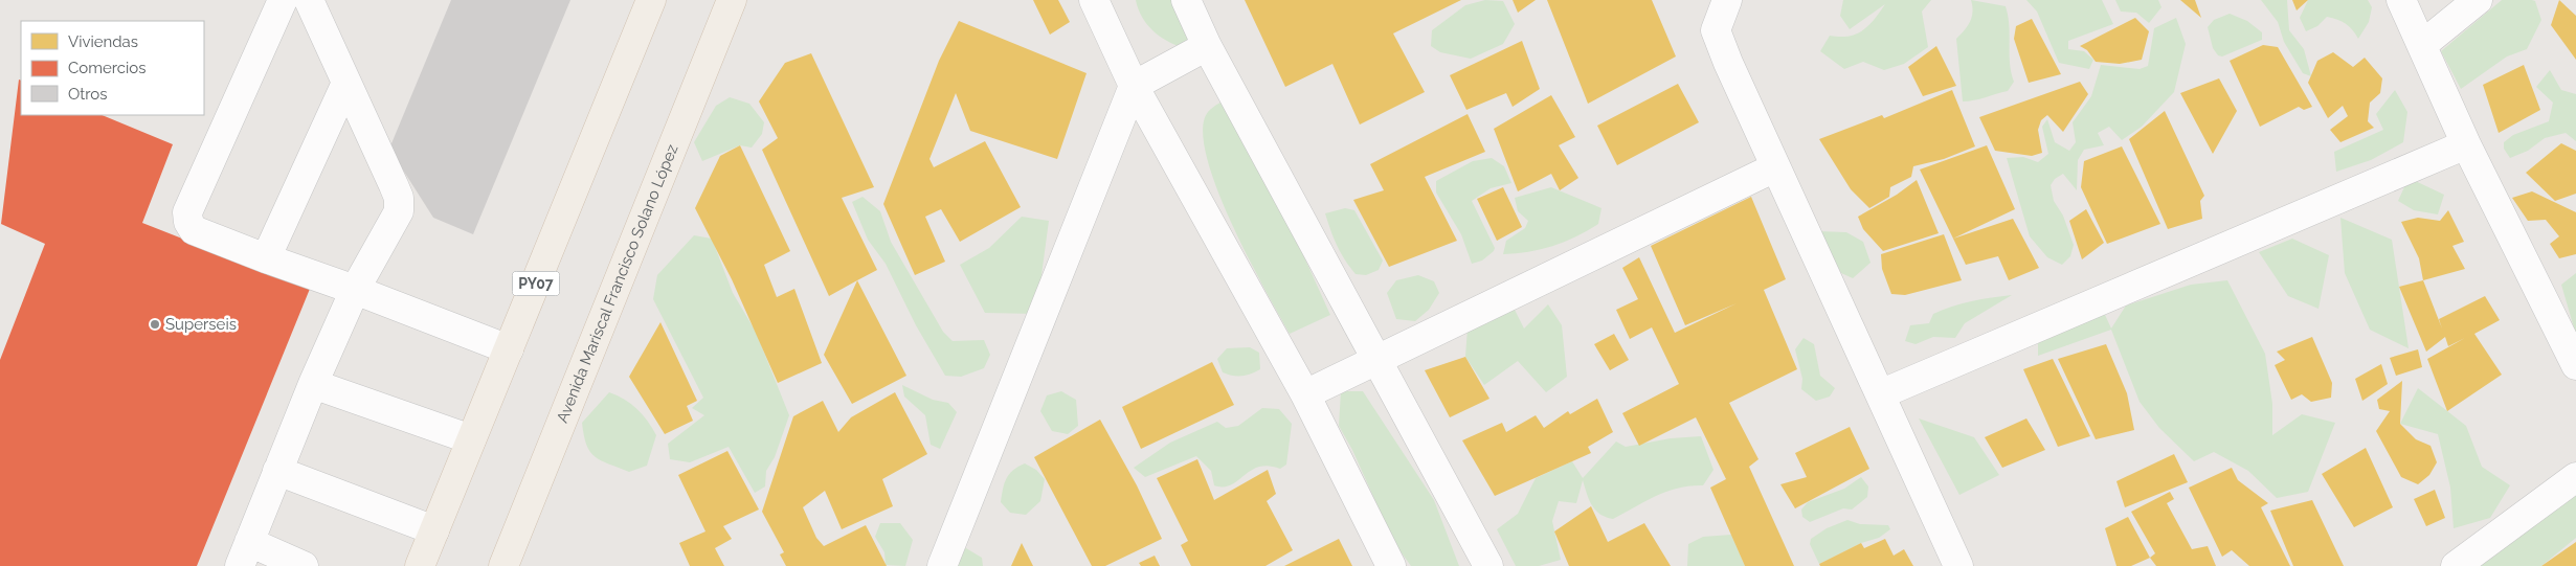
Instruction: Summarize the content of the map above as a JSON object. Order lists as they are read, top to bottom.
{
  "streets": {
    "main road": ["Avenida Mariscal Francisco Solano López", "PY07"]
  },
  "places": ["Superseis"],
  "legend": ["Viviendas", "Comercios", "Otros"]
}
